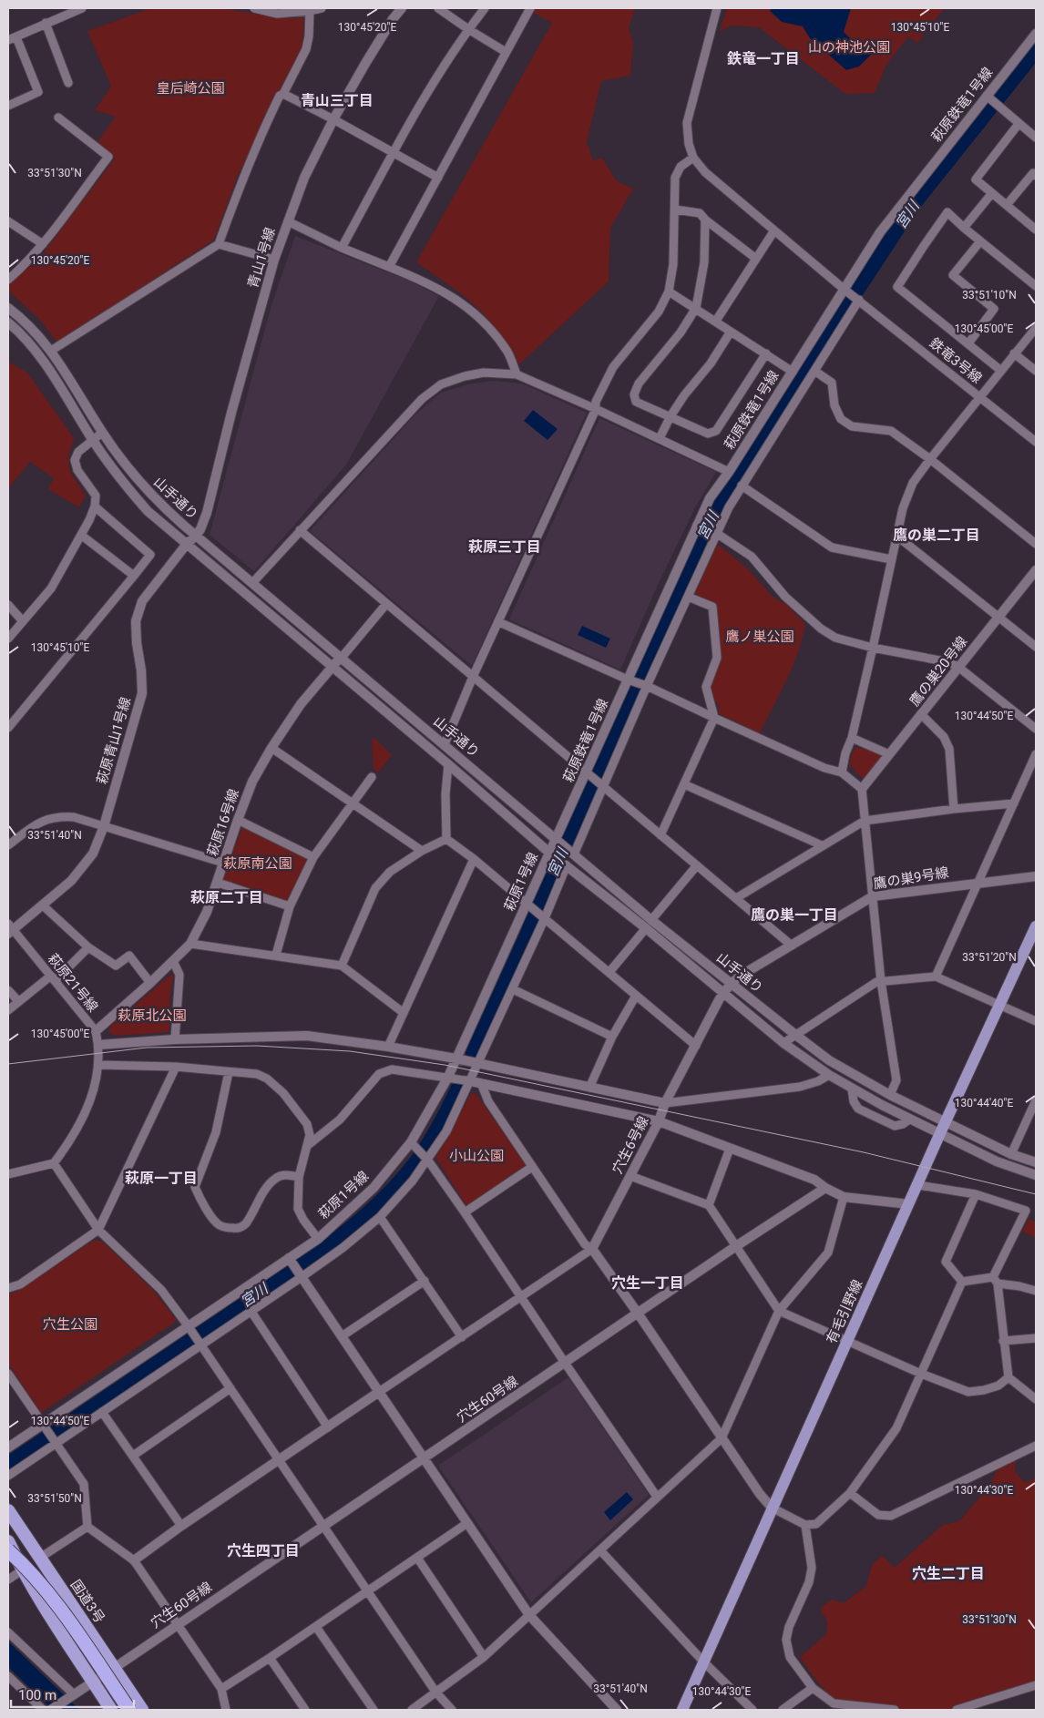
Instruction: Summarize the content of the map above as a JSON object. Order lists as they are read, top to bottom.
{
  "streets": {
    "highway": ["国道3号"],
    "main road": ["有毛引野線"],
    "street": [
      "萩原鉄竜1号線",
      "青山1号線",
      "鉄竜3号線",
      "山手通り",
      "鷹の巣20号線",
      "萩原青山1号線",
      "萩原16号線",
      "鷹の巣9号線",
      "萩原1号線",
      "萩原21号線",
      "穴生6号線",
      "穴生60号線"
    ]
  },
  "crossings": [
    ["萩原鉄竜1号線", "鉄竜3号線"],
    ["萩原鉄竜1号線", "山手通り"],
    ["萩原鉄竜1号線", "萩原1号線"],
    ["青山1号線", "山手通り"],
    ["青山1号線", "萩原青山1号線"],
    ["山手通り", "萩原青山1号線"],
    ["山手通り", "萩原16号線"],
    ["山手通り", "鷹の巣9号線"],
    ["山手通り", "萩原1号線"],
    ["山手通り", "穴生6号線"],
    ["山手通り", "有毛引野線"],
    ["萩原青山1号線", "萩原21号線"],
    ["萩原16号線", "萩原21号線"],
    ["鷹の巣9号線", "穴生6号線"],
    ["穴生60号線", "国道3号"]
  ],
  "districts": [
    "鉄竜一丁目",
    "青山三丁目",
    "鷹の巣二丁目",
    "萩原三丁目",
    "萩原二丁目",
    "鷹の巣一丁目",
    "萩原一丁目",
    "穴生一丁目",
    "穴生四丁目",
    "穴生二丁目"
  ],
  "water": ["宮川"],
  "parks": [
    "山の神池公園",
    "皇后崎公園",
    "鷹ノ巣公園",
    "萩原南公園",
    "萩原北公園",
    "小山公園",
    "穴生公園"
  ],
  "scale_bar": "100 m",
  "coordinates": [
    "130°45'20\"E",
    "130°45'10\"E",
    "33°51'30\"N",
    "33°51'10\"N",
    "130°45'00\"E",
    "130°44'50\"E",
    "33°51'40\"N",
    "33°51'20\"N",
    "130°44'40\"E",
    "130°44'30\"E",
    "33°51'50\"N"
  ]
}
